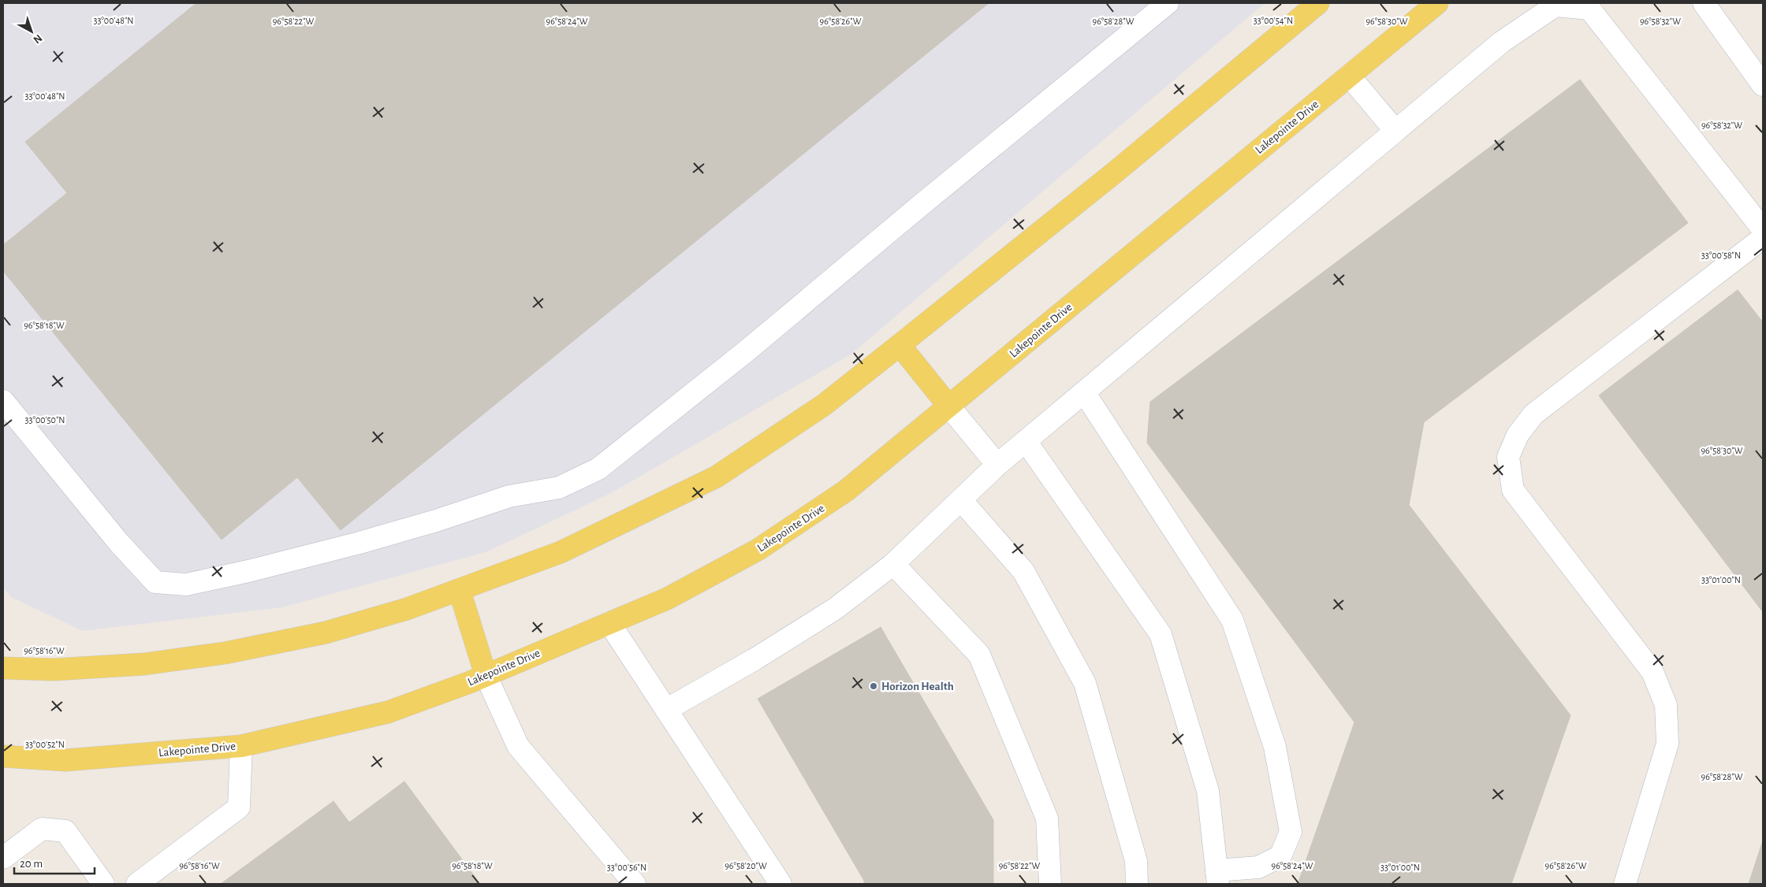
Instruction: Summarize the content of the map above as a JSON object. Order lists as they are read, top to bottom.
{
  "streets": {
    "main road": ["Lakepointe Drive"]
  },
  "places": ["Horizon Health"],
  "scale_bar": "20 m",
  "north": "bottom right",
  "coordinates": [
    "33°00'48\"N",
    "33°00'54\"N",
    "96°58'32\"W",
    "96°58'22\"W",
    "96°58'24\"W",
    "96°58'26\"W",
    "96°58'28\"W",
    "96°58'30\"W",
    "33°00'58\"N",
    "96°58'18\"W",
    "33°00'50\"N",
    "33°01'00\"N",
    "96°58'16\"W",
    "33°00'52\"N",
    "96°58'20\"W",
    "33°00'56\"N"
  ]
}
